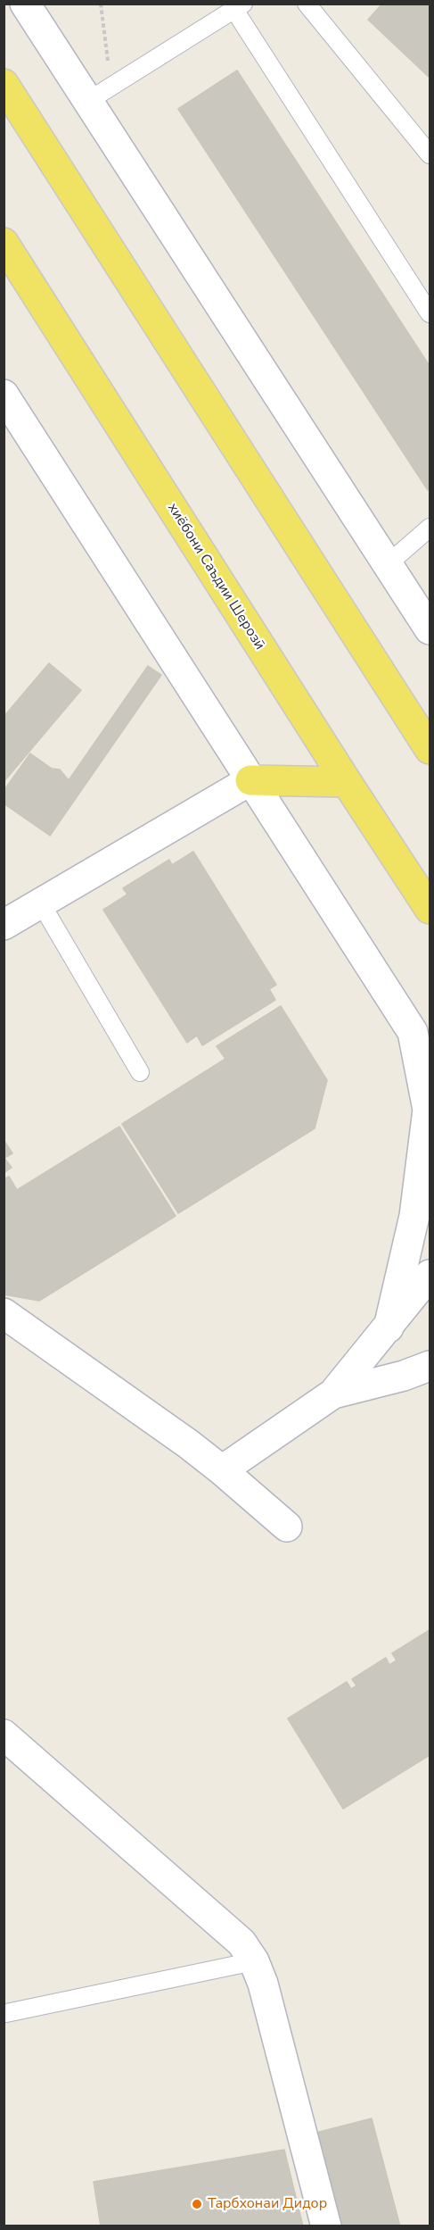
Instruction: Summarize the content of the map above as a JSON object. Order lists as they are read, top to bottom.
{
  "streets": {
    "main road": ["хиёбони Саъдии Шерозӣ"]
  },
  "places": ["Тарбхонаи Дидор"]
}
